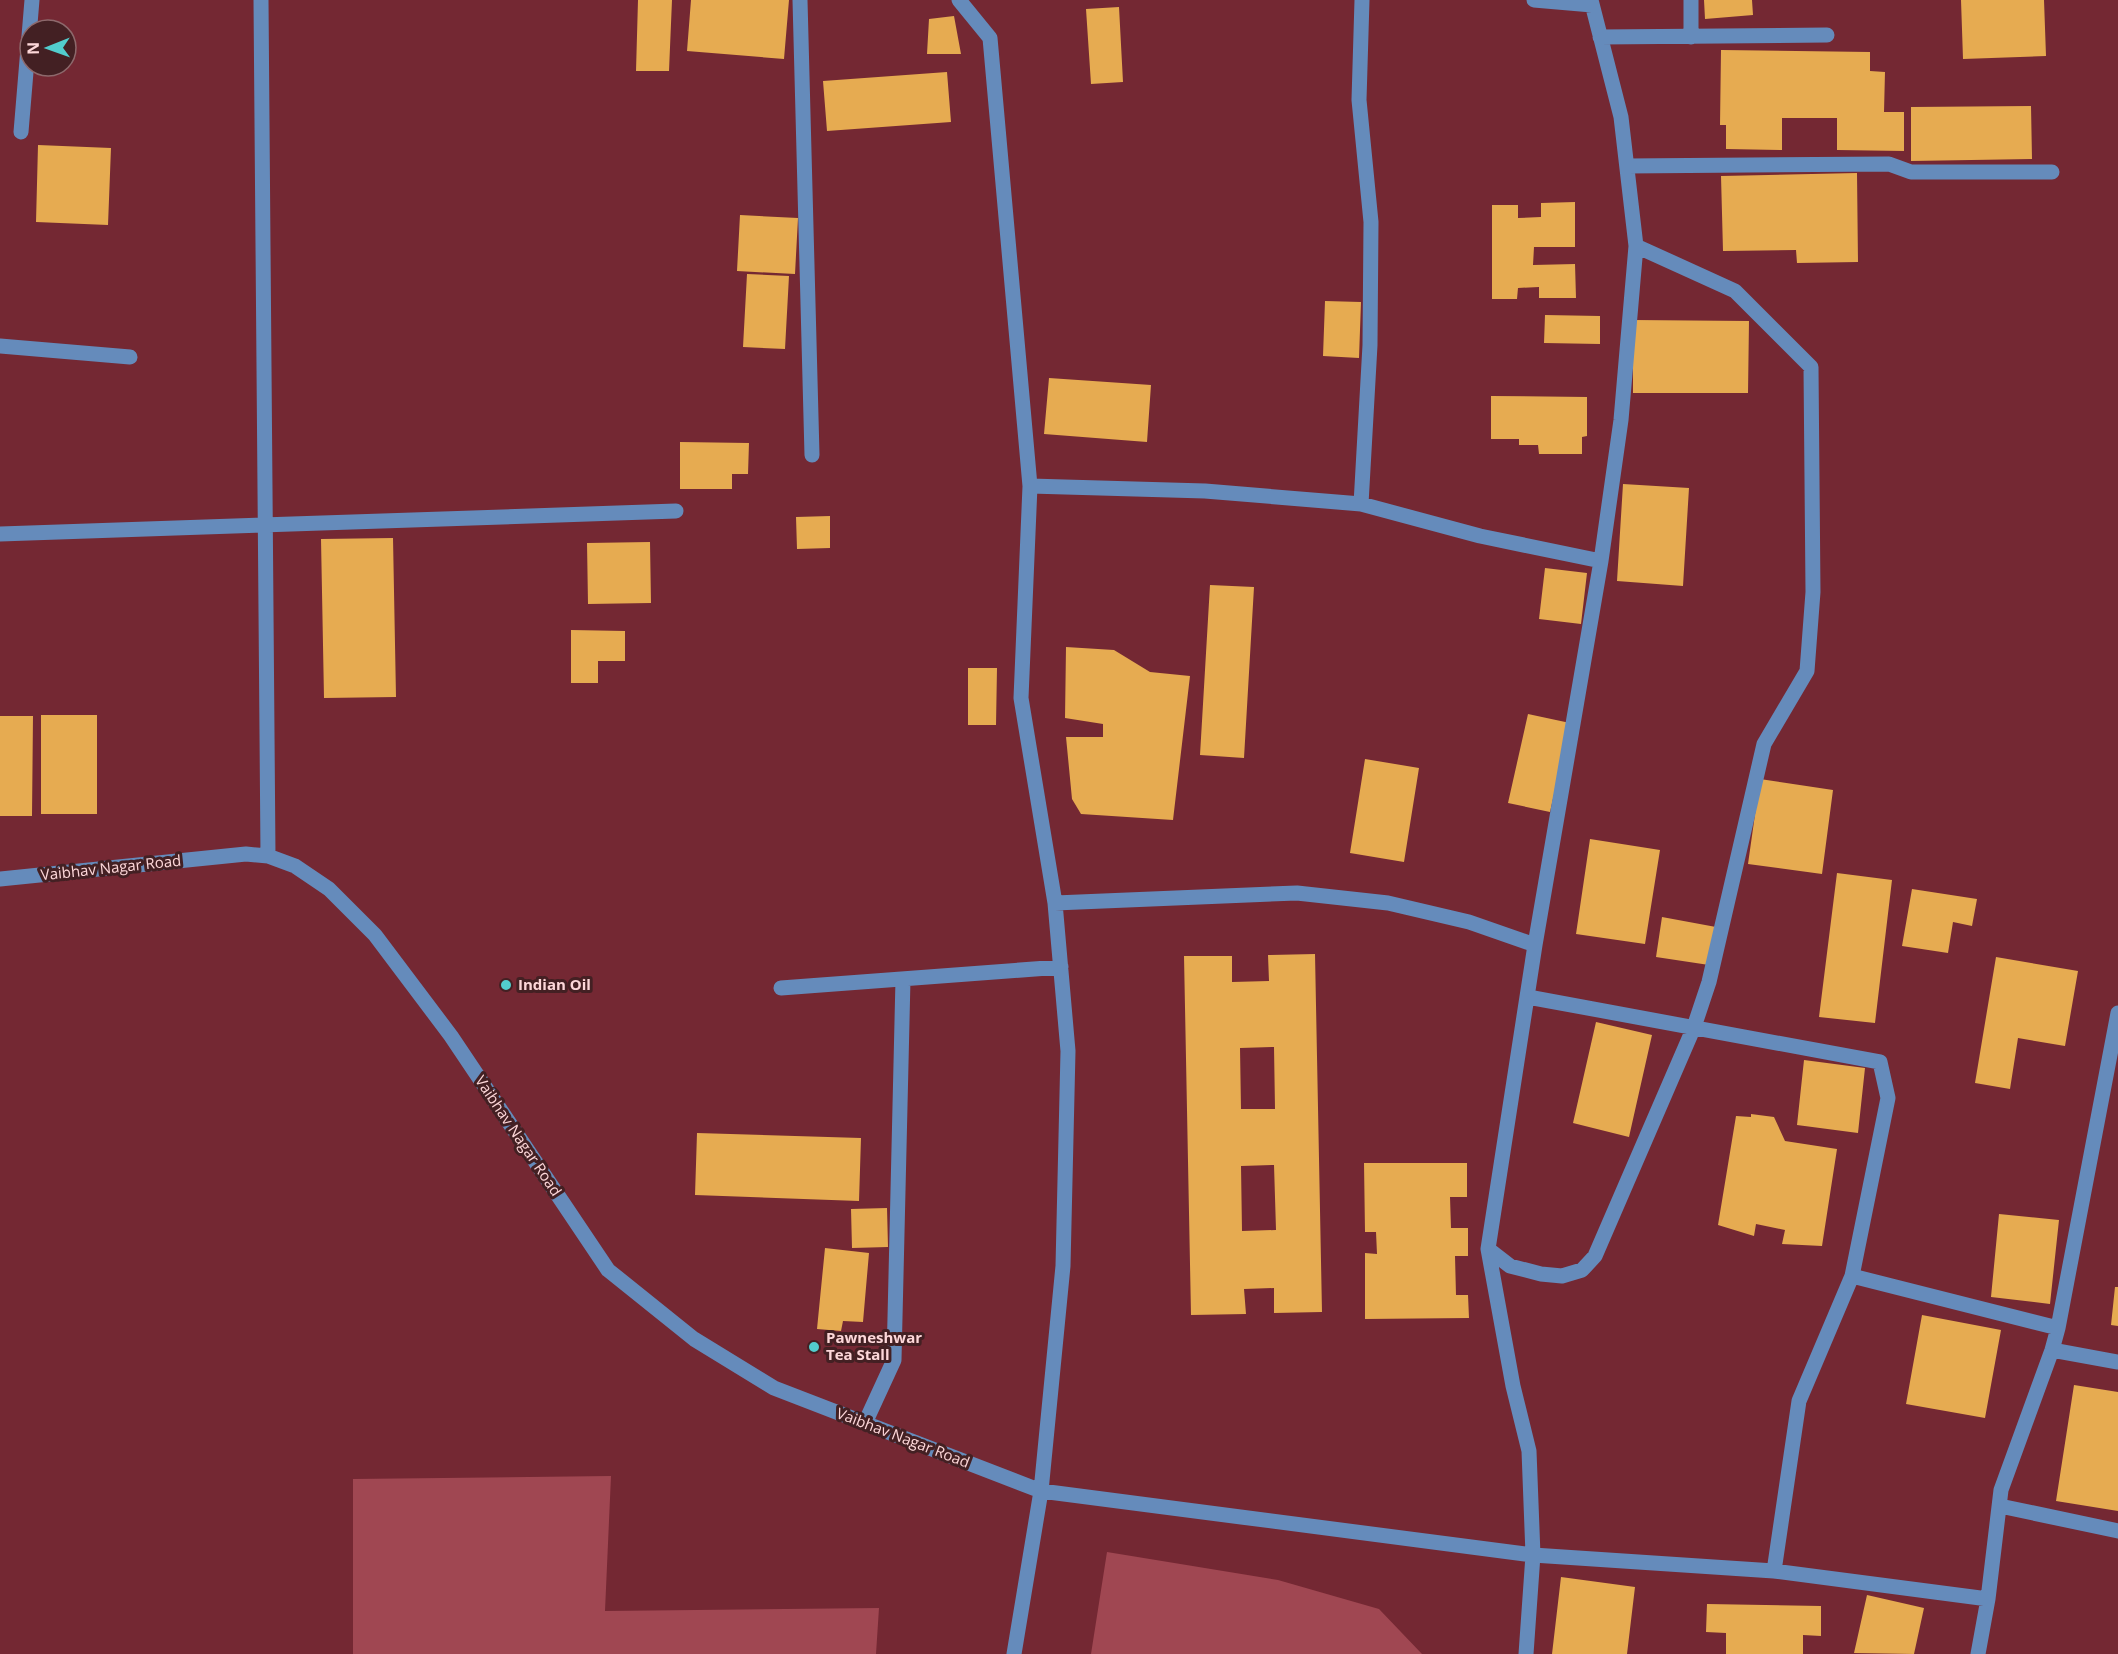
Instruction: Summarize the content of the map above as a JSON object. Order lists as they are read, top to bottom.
{
  "streets": {
    "street": ["Vaibhav Nagar Road"]
  },
  "places": ["Indian Oil", "Pawneshwar Tea Stall"],
  "north": "left"
}
